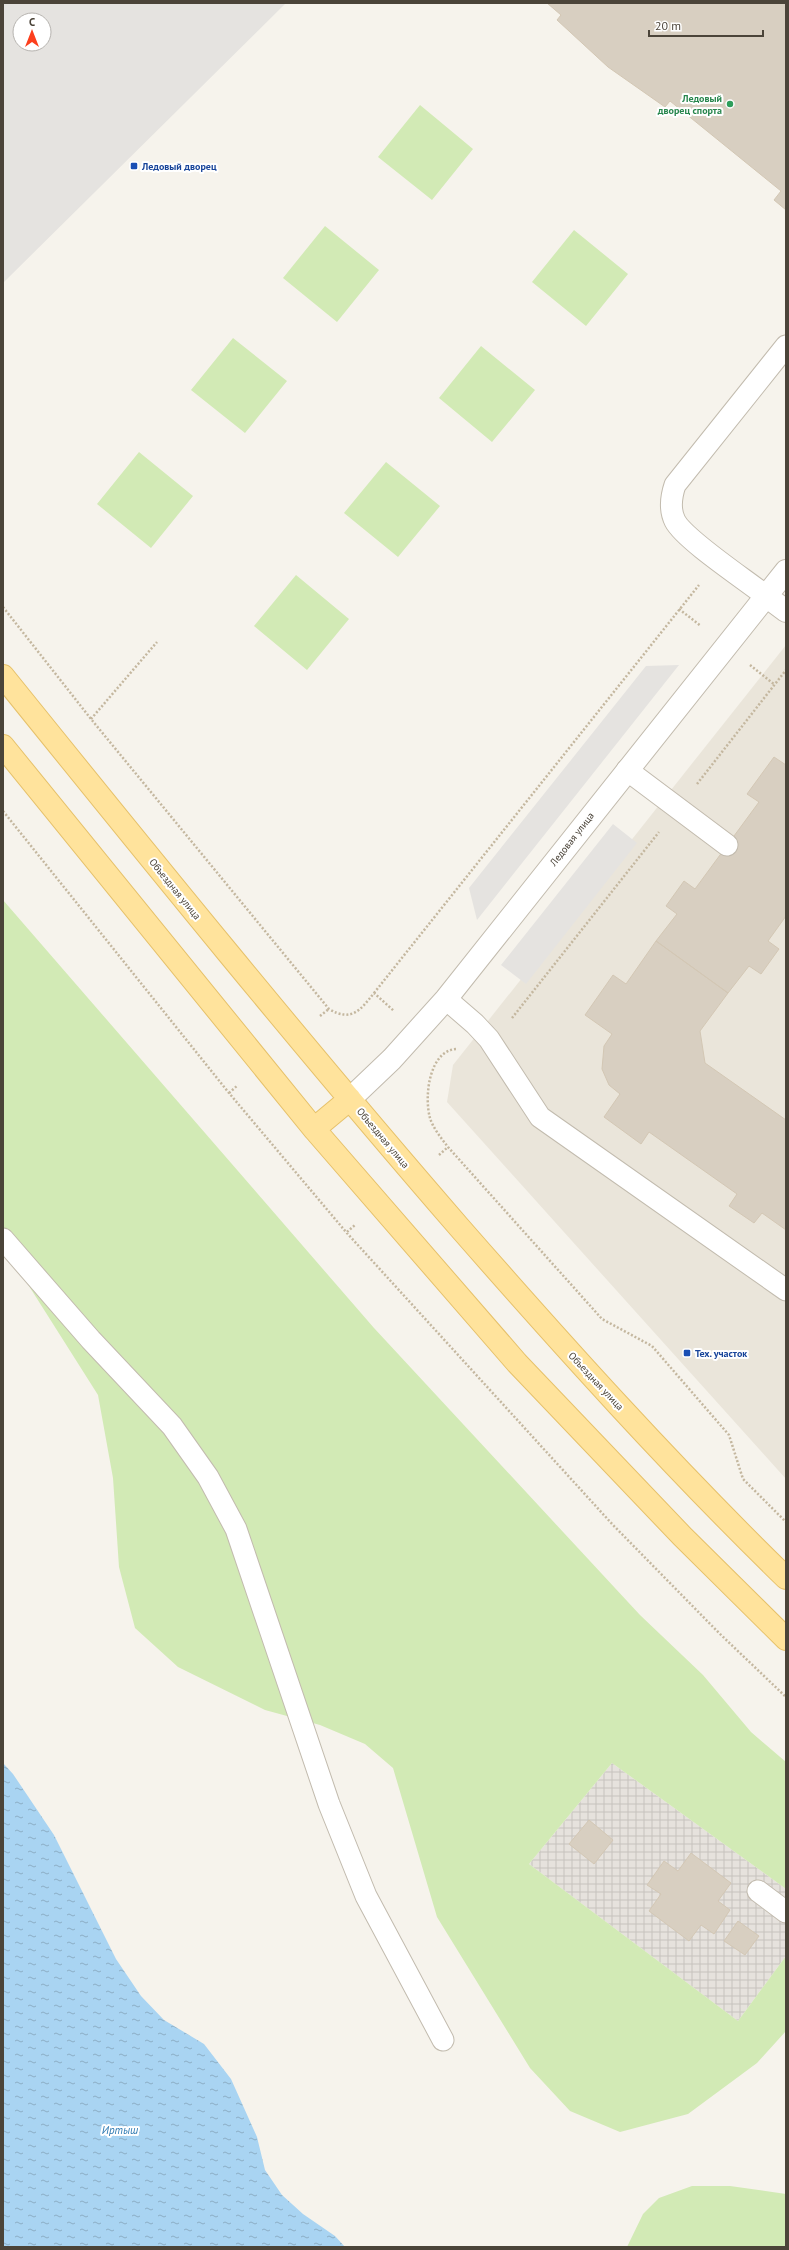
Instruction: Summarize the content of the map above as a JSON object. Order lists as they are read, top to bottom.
{
  "streets": {
    "main road": ["Объездная улица"],
    "street": ["Ледовая улица"]
  },
  "crossings": [
    ["Ледовая улица", "Объездная улица"]
  ],
  "water": ["Иртыш"],
  "places": {
    "other": ["Ледовый дворец спорта"],
    "transit": ["Ледовый дворец", "Тех. участок"]
  },
  "scale_bar": "20 m",
  "north": "top"
}
